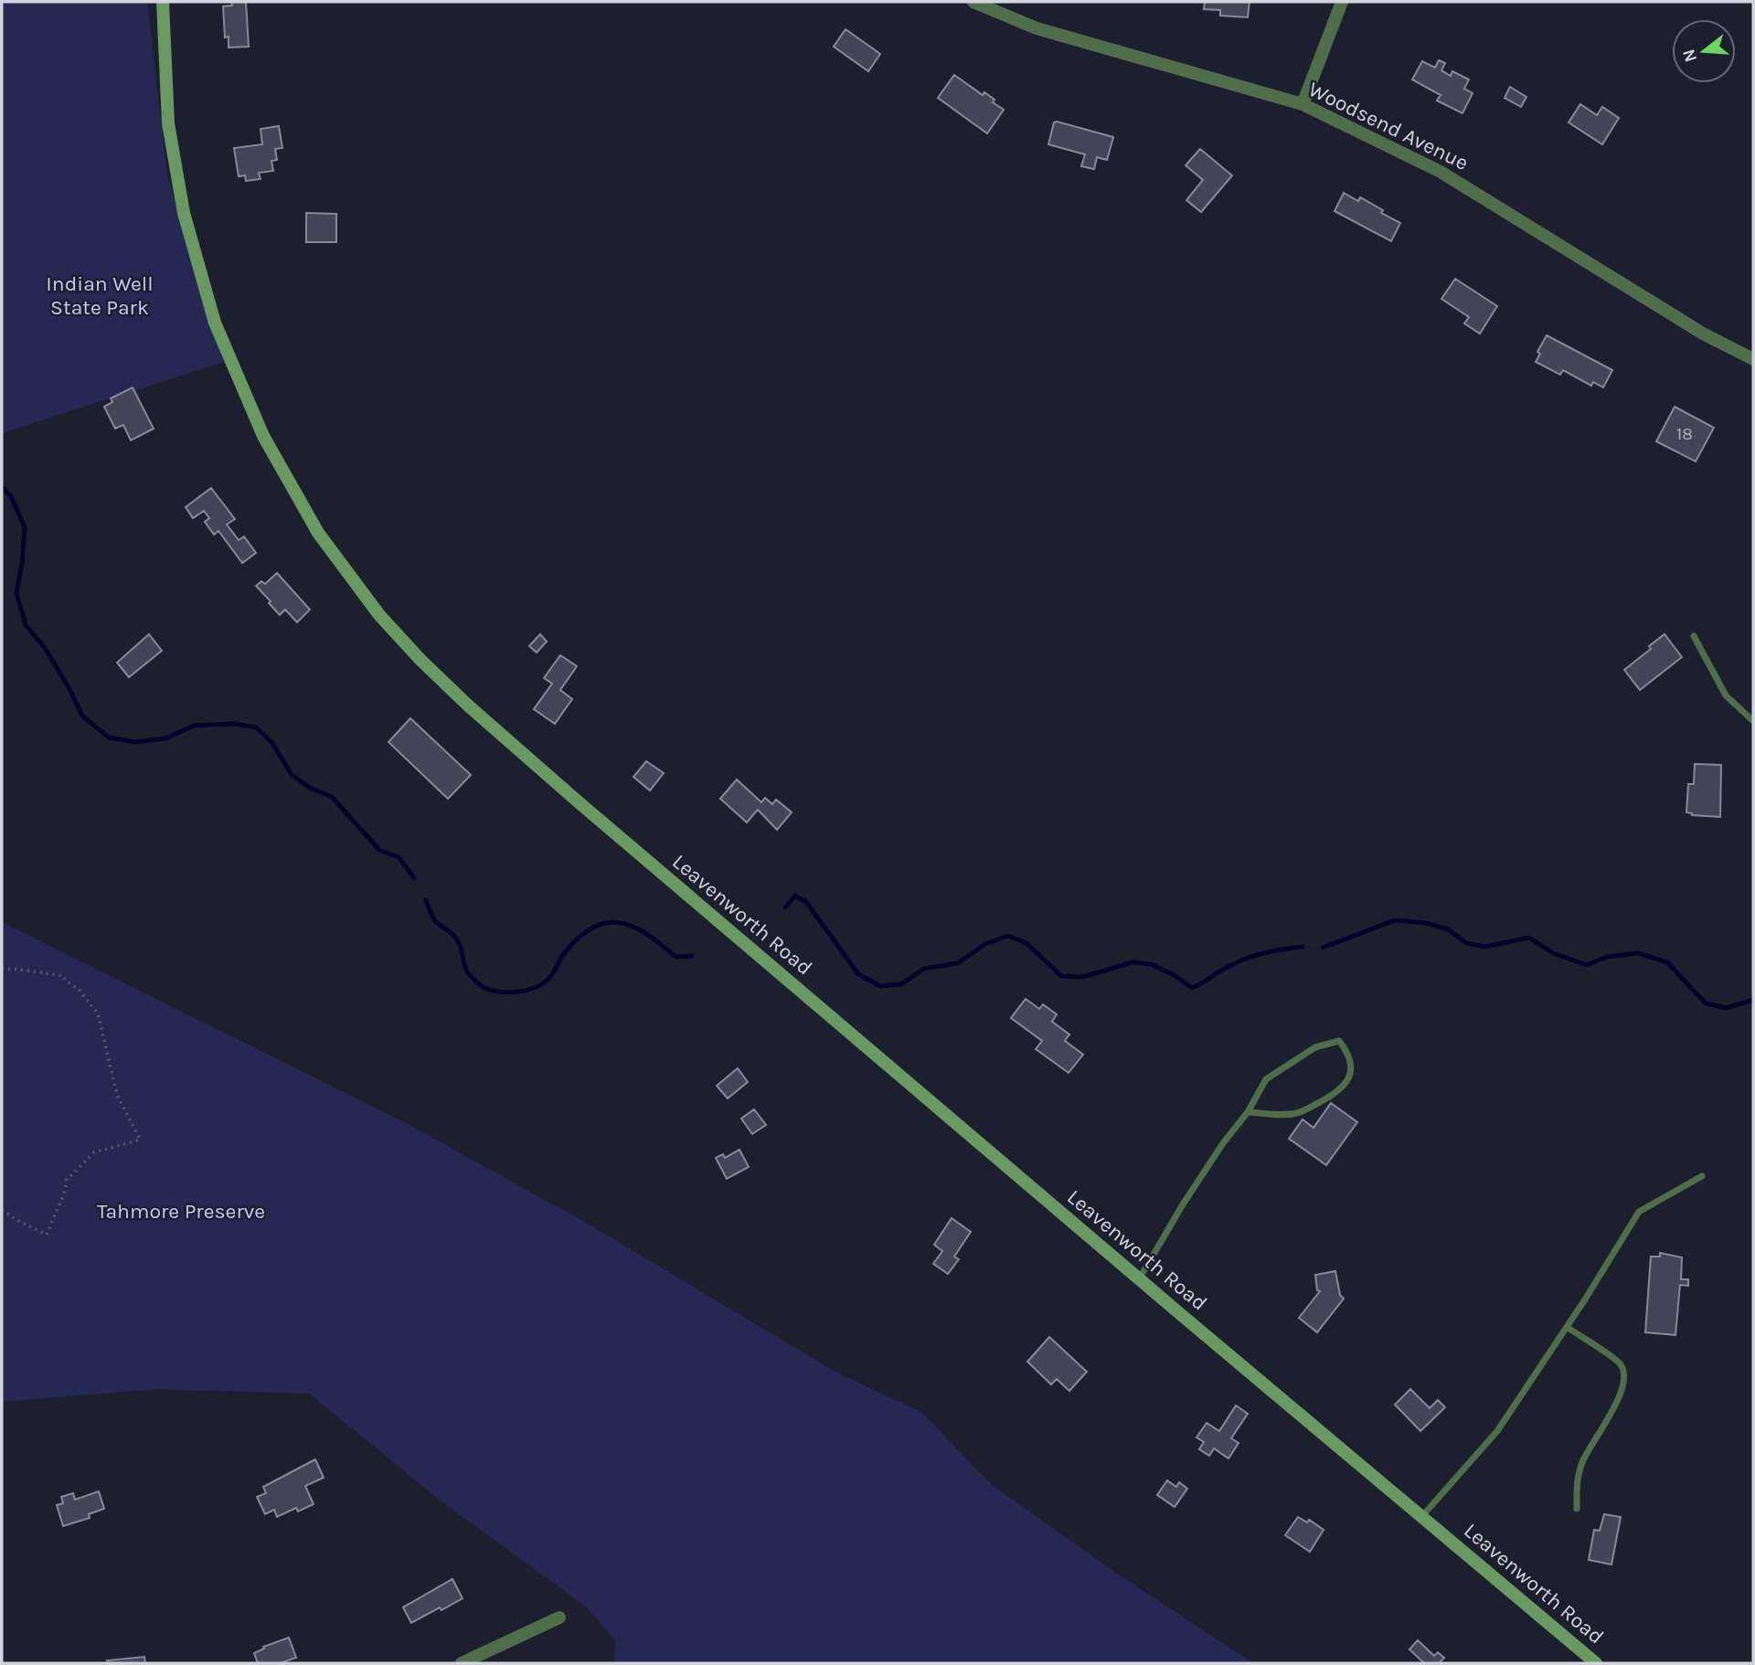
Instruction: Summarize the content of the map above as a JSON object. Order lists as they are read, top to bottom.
{
  "streets": {
    "main road": ["Leavenworth Road"],
    "street": ["Woodsend Avenue"]
  },
  "parks": ["Indian Well State Park", "Tahmore Preserve"],
  "house_numbers": ["18"],
  "north": "left"
}
